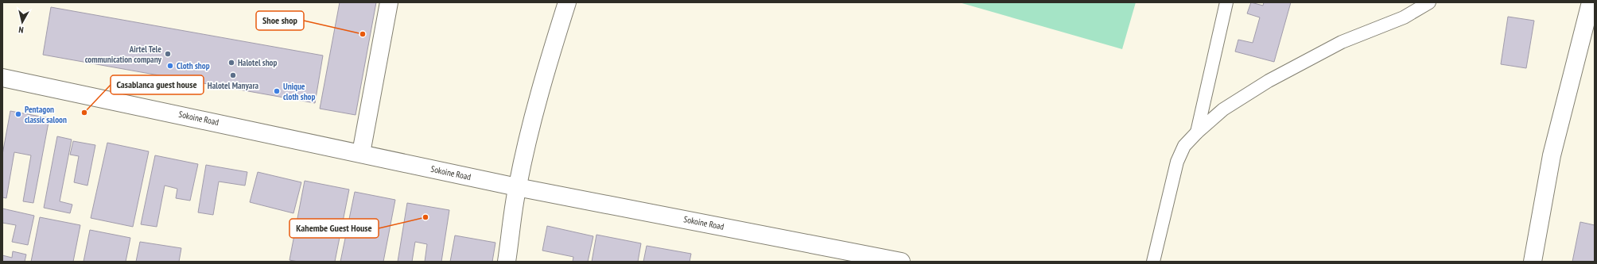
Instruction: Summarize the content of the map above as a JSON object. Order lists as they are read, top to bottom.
{
  "streets": {
    "street": ["Sokoine Road"]
  },
  "places": [
    "Shoe shop",
    "Airtel Tele communication company",
    "Halotel shop",
    "Cloth shop",
    "Halotel Manyara",
    "Unique cloth shop",
    "Casablanca guest house",
    "Pentagon classic saloon",
    "Kahembe Guest House"
  ],
  "north": "bottom"
}
